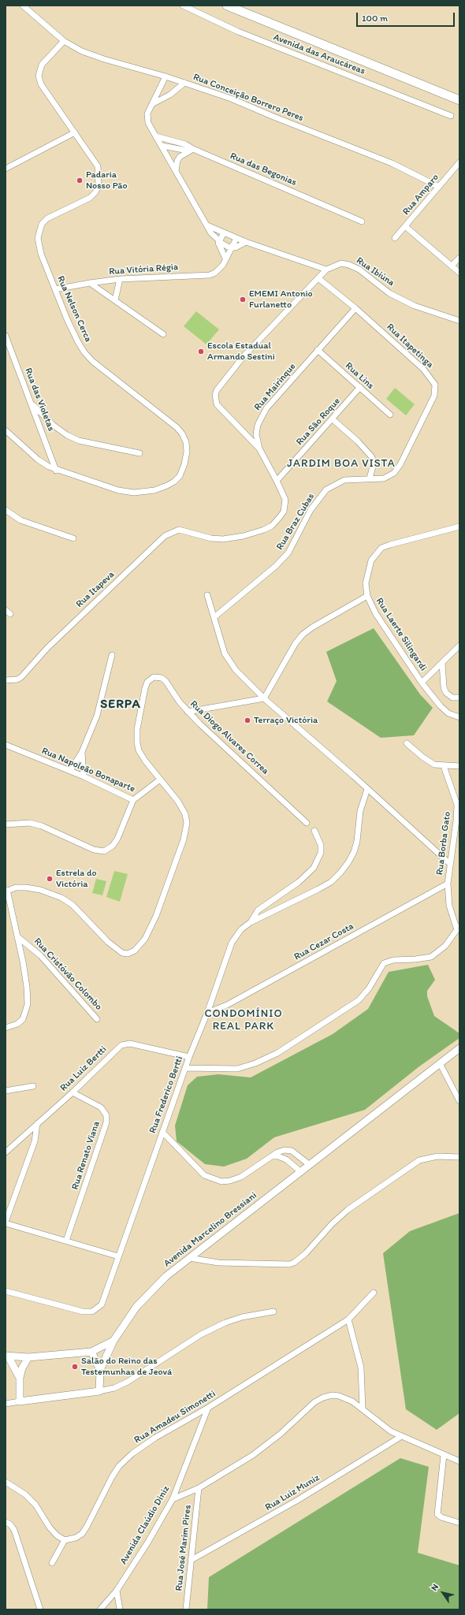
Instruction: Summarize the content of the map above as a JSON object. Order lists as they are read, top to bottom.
{
  "streets": {
    "street": [
      "Avenida das Araucáreas",
      "Rua Conceição Borrero Peres",
      "Rua das Begonias",
      "Rua Amparo",
      "Rua Vitória Régia",
      "Rua Ibiúna",
      "Rua Nelson Cerca",
      "Rua Itapetinga",
      "Rua Lins",
      "Rua Mairinque",
      "Rua das Violetas",
      "Rua São Roque",
      "Rua Braz Cubas",
      "Rua Itapeva",
      "Rua Laerte Silingardi",
      "Rua Diogo Alvares Correa",
      "Rua Napoleão Bonaparte",
      "Rua Borba Gato",
      "Rua Cezar Costa",
      "Rua Cristóvão Colombo",
      "Rua Luiz Bertti",
      "Rua Frederico Bertti",
      "Rua Renato Viana",
      "Avenida Marcelino Bressiani",
      "Rua Amadeu Simonetti",
      "Rua Luiz Muniz",
      "Avenida Claúdio Diniz",
      "Rua José Marim Pires"
    ]
  },
  "crossings": [
    ["Rua Conceição Borrero Peres", "Rua Amparo"],
    ["Rua Conceição Borrero Peres", "Rua Nelson Cerca"],
    ["Rua Vitória Régia", "Rua Nelson Cerca"],
    ["Rua Ibiúna", "Rua Itapetinga"],
    ["Rua Ibiúna", "Rua Mairinque"],
    ["Rua Nelson Cerca", "Rua das Violetas"],
    ["Rua Itapetinga", "Rua Mairinque"],
    ["Rua Itapetinga", "Rua Braz Cubas"],
    ["Rua Lins", "Rua Mairinque"],
    ["Rua Lins", "Rua São Roque"],
    ["Rua Mairinque", "Rua São Roque"],
    ["Rua Mairinque", "Rua Itapeva"],
    ["Rua Diogo Alvares Correa", "Rua Napoleão Bonaparte"],
    ["Rua Borba Gato", "Rua Cezar Costa"],
    ["Rua Cezar Costa", "Rua Frederico Bertti"],
    ["Rua Luiz Bertti", "Rua Frederico Bertti"],
    ["Rua Luiz Bertti", "Rua Renato Viana"],
    ["Rua Amadeu Simonetti", "Avenida Claúdio Diniz"],
    ["Rua Luiz Muniz", "Rua José Marim Pires"]
  ],
  "districts": ["JARDIM BOA VISTA", "SERPA", "CONDOMÍNIO REAL PARK"],
  "places": [
    "Padaria Nosso Pão",
    "EMEMI Antonio Furlanetto",
    "Escola Estadual Armando Sestini",
    "Terraço Victória",
    "Estrela do Victória",
    "Salão do Reino das Testemunhas de Jeová"
  ],
  "scale_bar": "100 m",
  "north": "top left"
}
